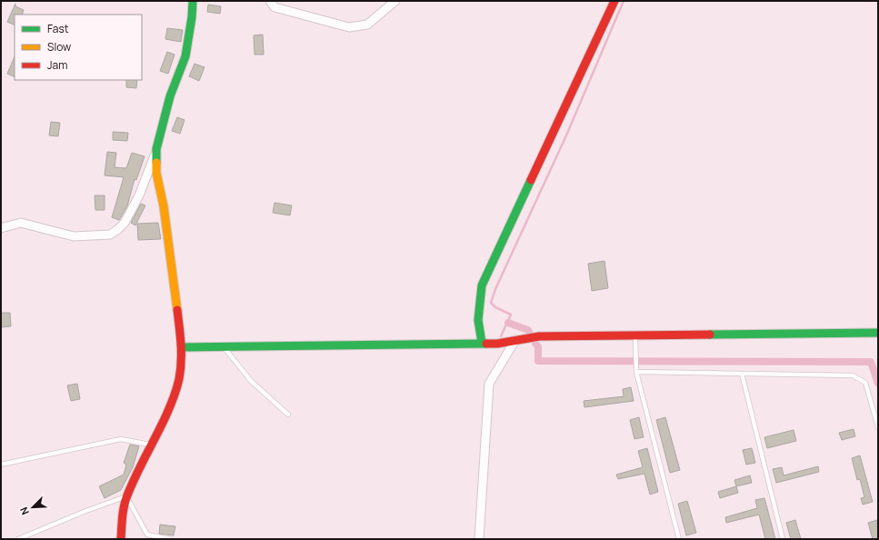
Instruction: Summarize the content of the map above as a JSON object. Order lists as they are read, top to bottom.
{
  "legend": ["Fast", "Slow", "Jam"],
  "north": "bottom left"
}
